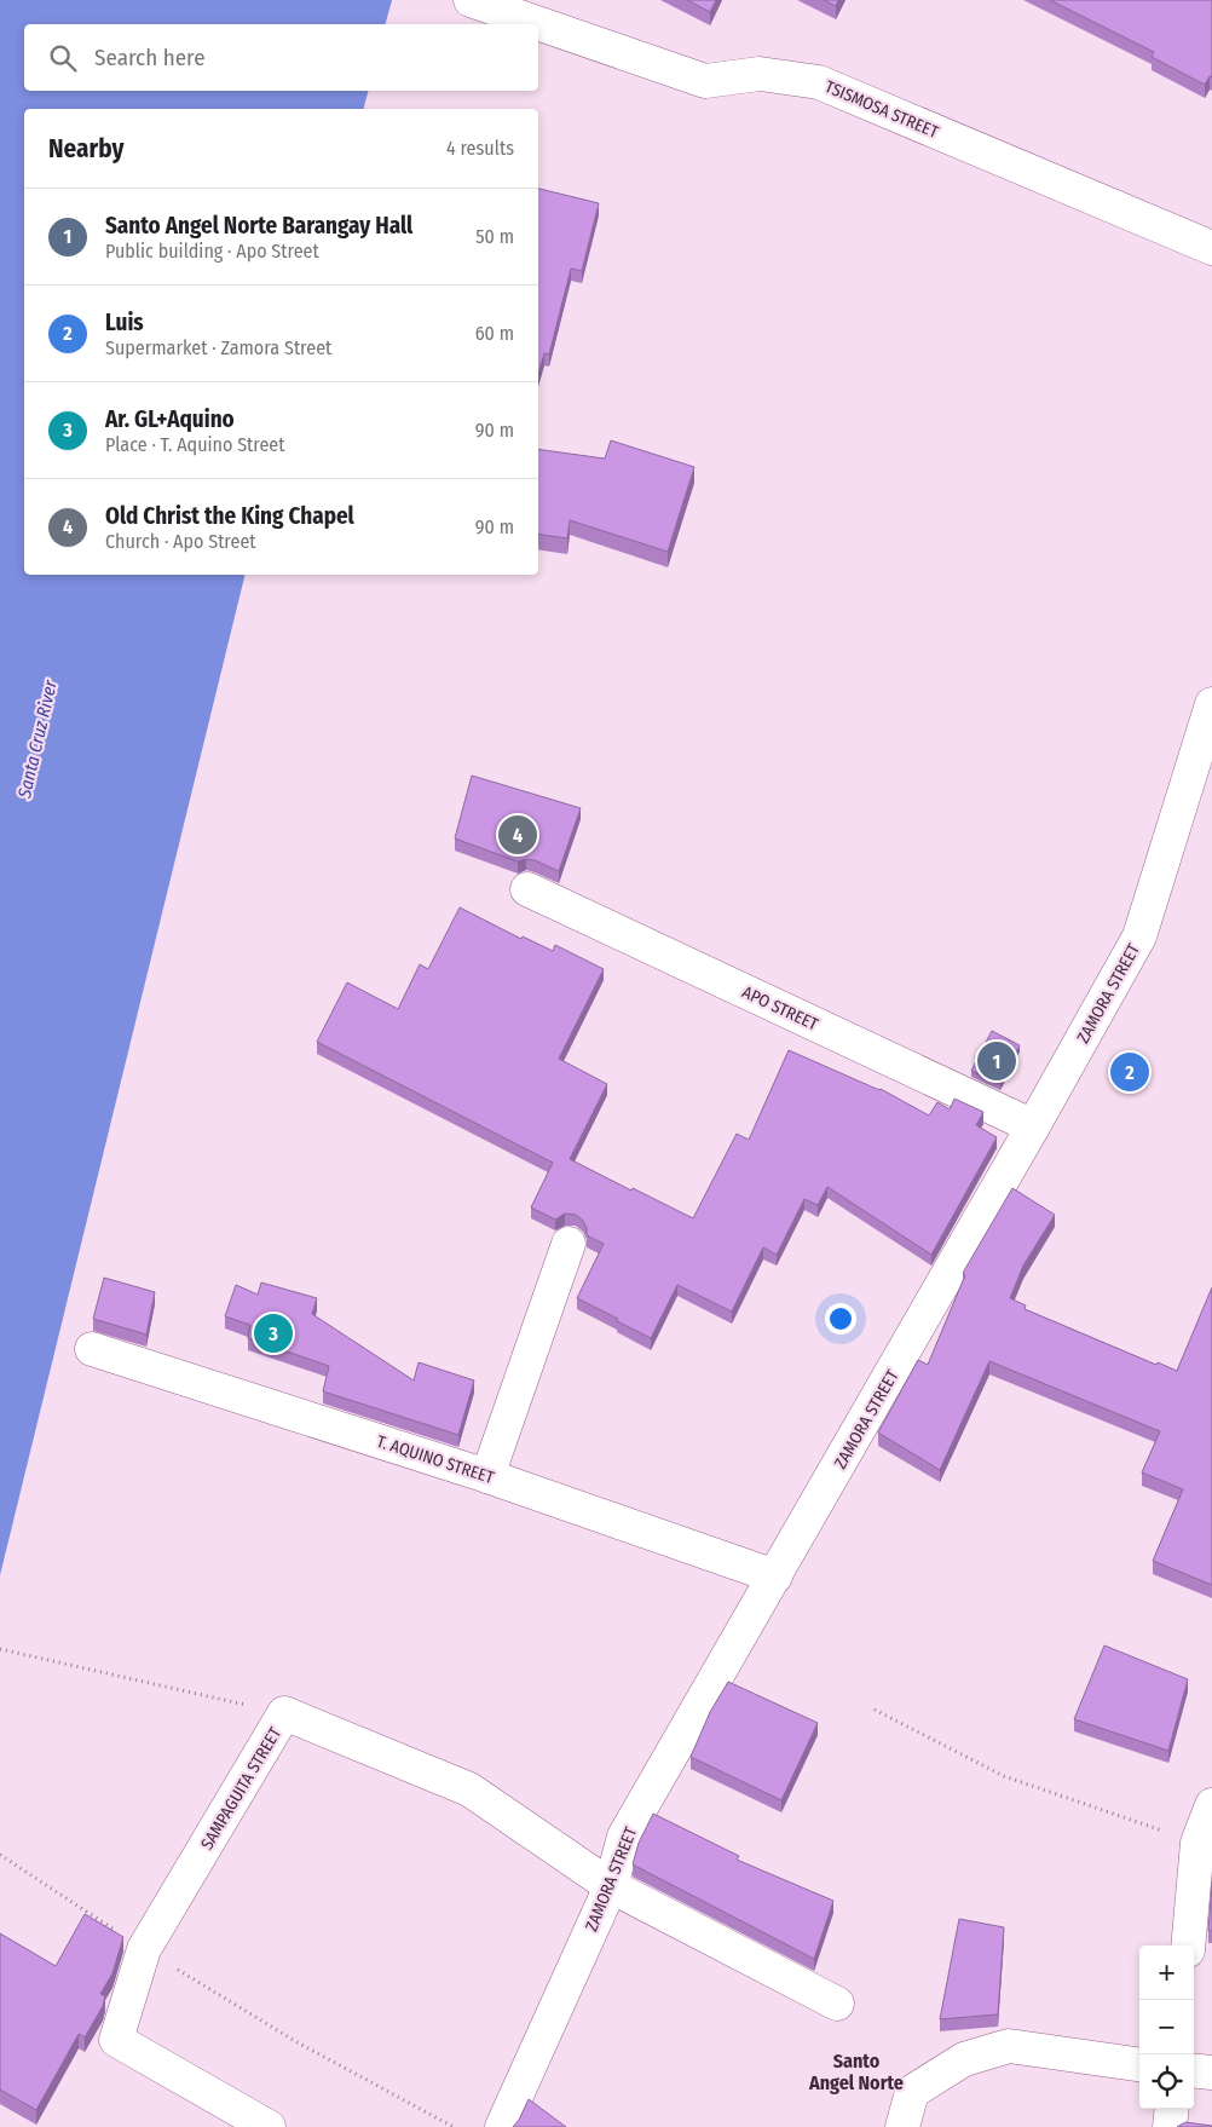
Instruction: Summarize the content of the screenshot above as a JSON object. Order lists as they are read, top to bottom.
{
  "streets": {
    "street": [
      "TSISMOSA STREET",
      "ZAMORA STREET",
      "APO STREET",
      "T. AQUINO STREET",
      "SAMPAGUITA STREET"
    ]
  },
  "crossings": [
    ["ZAMORA STREET", "APO STREET"],
    ["ZAMORA STREET", "T. AQUINO STREET"],
    ["ZAMORA STREET", "SAMPAGUITA STREET"]
  ],
  "districts": ["Santo Angel Norte"],
  "water": ["Santa Cruz River"],
  "page": {
    "search": "Search here",
    "heading": ["Nearby", "4 results"],
    "list": [
      {
        "mark": "1",
        "name": "Santo Angel Norte Barangay Hall",
        "note": "Public building · Apo Street",
        "value": "50 m"
      },
      {
        "mark": "2",
        "name": "Luis",
        "note": "Supermarket · Zamora Street",
        "value": "60 m"
      },
      {
        "mark": "3",
        "name": "Ar. GL+Aquino",
        "note": "Place · T. Aquino Street",
        "value": "90 m"
      },
      {
        "mark": "4",
        "name": "Old Christ the King Chapel",
        "note": "Church · Apo Street",
        "value": "90 m"
      }
    ],
    "pins": [
      "4",
      "1",
      "2",
      "3"
    ],
    "map_buttons": ["+", "−"]
  }
}
